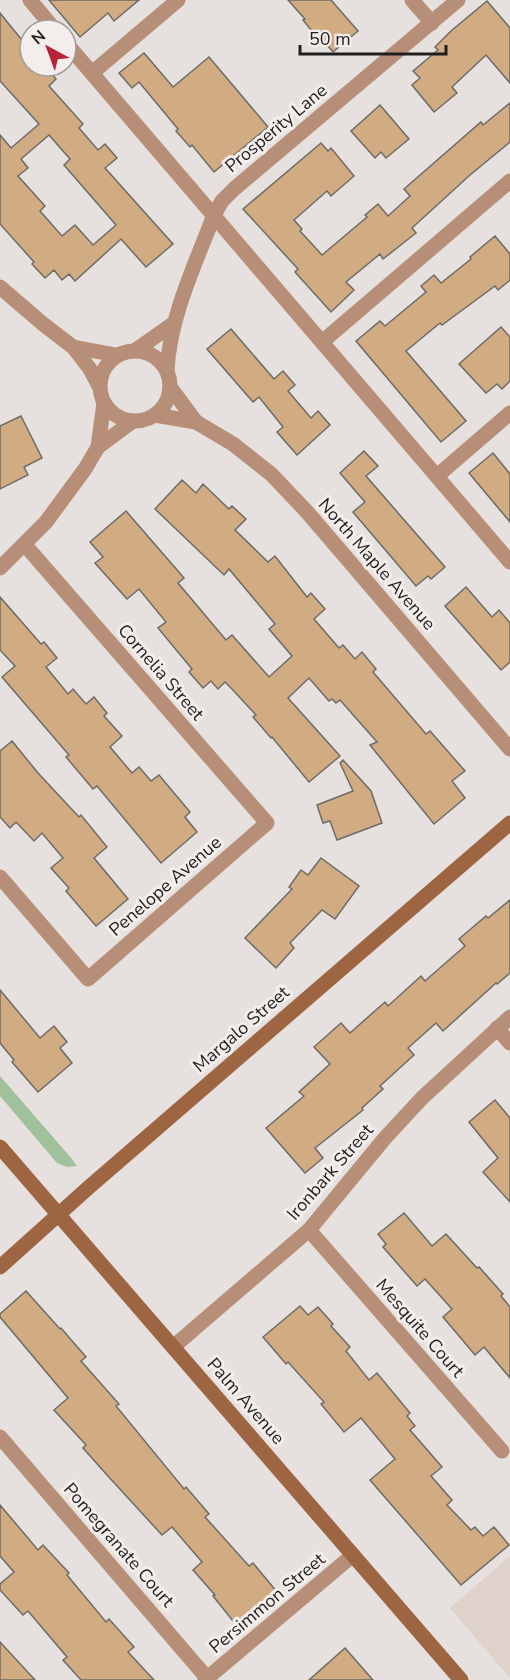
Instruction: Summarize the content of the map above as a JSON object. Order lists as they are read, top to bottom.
{
  "streets": {
    "main road": ["Margalo Street", "Palm Avenue"],
    "street": [
      "Prosperity Lane",
      "North Maple Avenue",
      "Cornelia Street",
      "Penelope Avenue",
      "Ironbark Street",
      "Mesquite Court",
      "Pomegranate Court",
      "Persimmon Street"
    ]
  },
  "crossings": [
    ["Prosperity Lane", "North Maple Avenue"],
    ["Cornelia Street", "Penelope Avenue"],
    ["Margalo Street", "Palm Avenue"],
    ["Ironbark Street", "Mesquite Court"],
    ["Ironbark Street", "Palm Avenue"],
    ["Palm Avenue", "Persimmon Street"],
    ["Pomegranate Court", "Persimmon Street"]
  ],
  "scale_bar": "50 m",
  "north": "top left"
}
